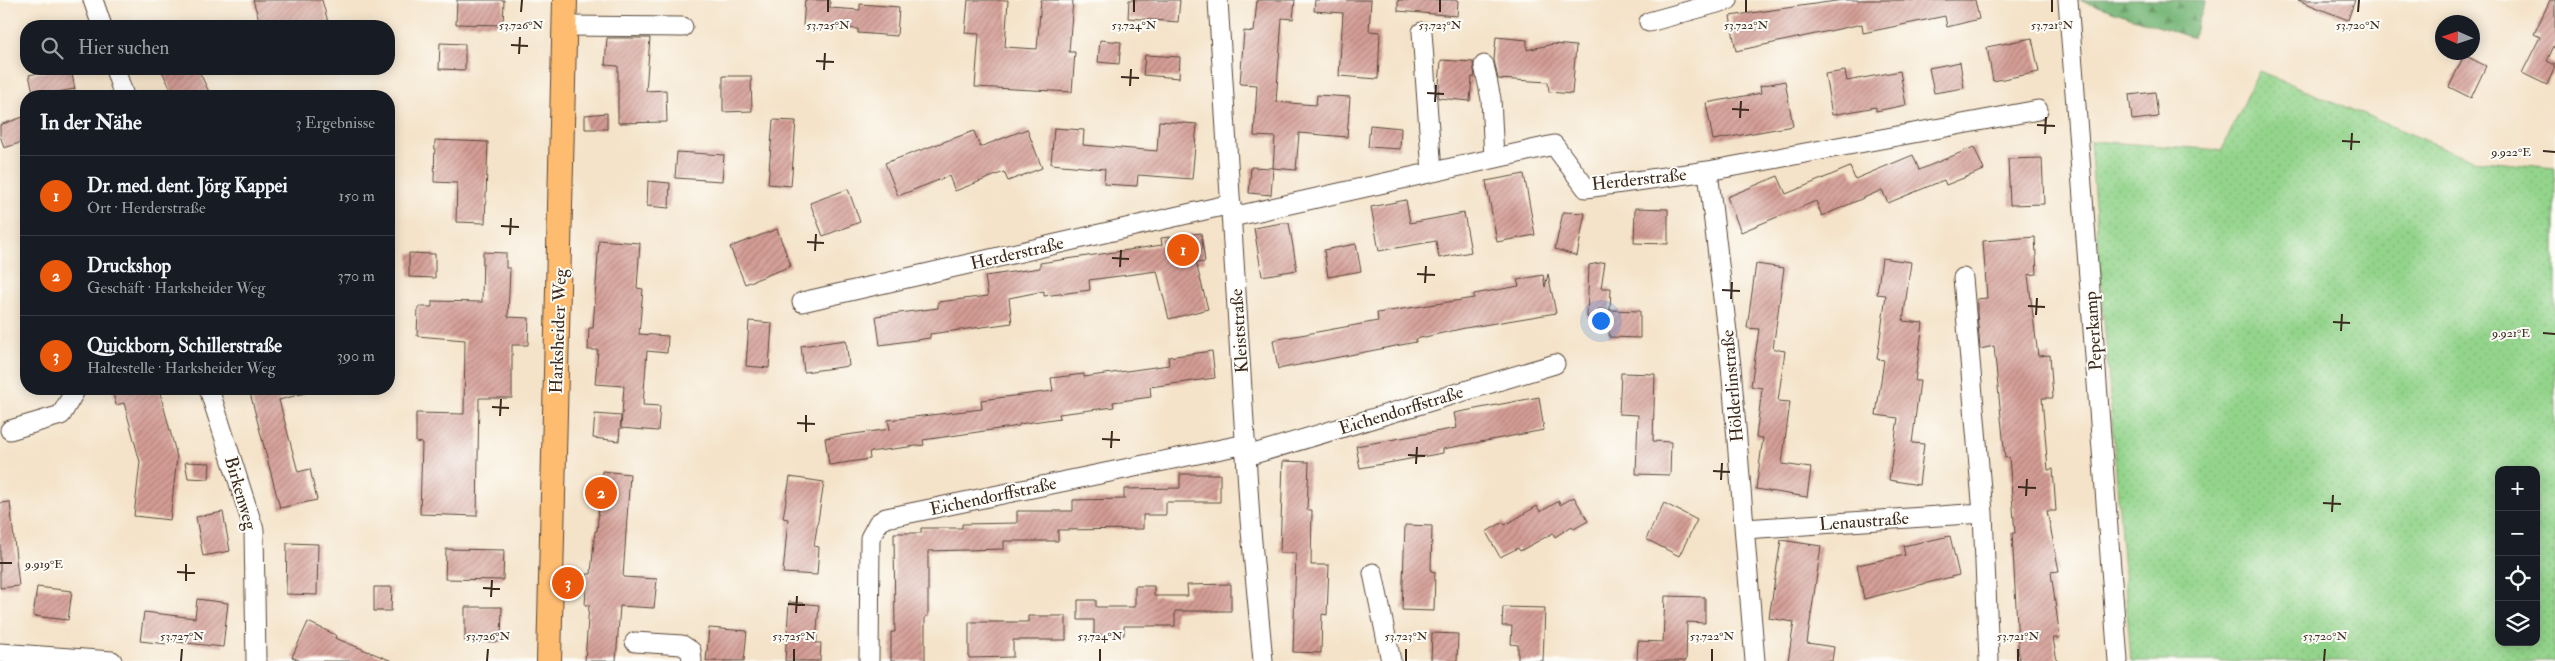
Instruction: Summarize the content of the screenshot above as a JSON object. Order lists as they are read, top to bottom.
{
  "streets": {
    "main road": ["Harksheider Weg"],
    "street": [
      "Herderstraße",
      "Kleiststraße",
      "Peperkamp",
      "Hölderlinstraße",
      "Eichendorffstraße",
      "Birkenweg",
      "Lenaustraße"
    ]
  },
  "crossings": [
    ["Herderstraße", "Kleiststraße"],
    ["Herderstraße", "Hölderlinstraße"],
    ["Kleiststraße", "Eichendorffstraße"],
    ["Hölderlinstraße", "Lenaustraße"]
  ],
  "north": "left",
  "page": {
    "search": "Hier suchen",
    "heading": ["In der Nähe", "3 Ergebnisse"],
    "list": [
      {
        "mark": "1",
        "name": "Dr. med. dent. Jörg Kappei",
        "note": "Ort · Herderstraße",
        "value": "150 m"
      },
      {
        "mark": "2",
        "name": "Druckshop",
        "note": "Geschäft · Harksheider Weg",
        "value": "370 m"
      },
      {
        "mark": "3",
        "name": "Quickborn, Schillerstraße",
        "note": "Haltestelle · Harksheider Weg",
        "value": "390 m"
      }
    ],
    "pins": ["1", "2", "3"],
    "map_buttons": ["+", "−"]
  },
  "coordinates": [
    "53.726°N",
    "53.725°N",
    "53.724°N",
    "53.723°N",
    "53.722°N",
    "53.721°N",
    "53.720°N",
    "9.922°E",
    "9.921°E",
    "9.919°E",
    "53.727°N"
  ]
}
